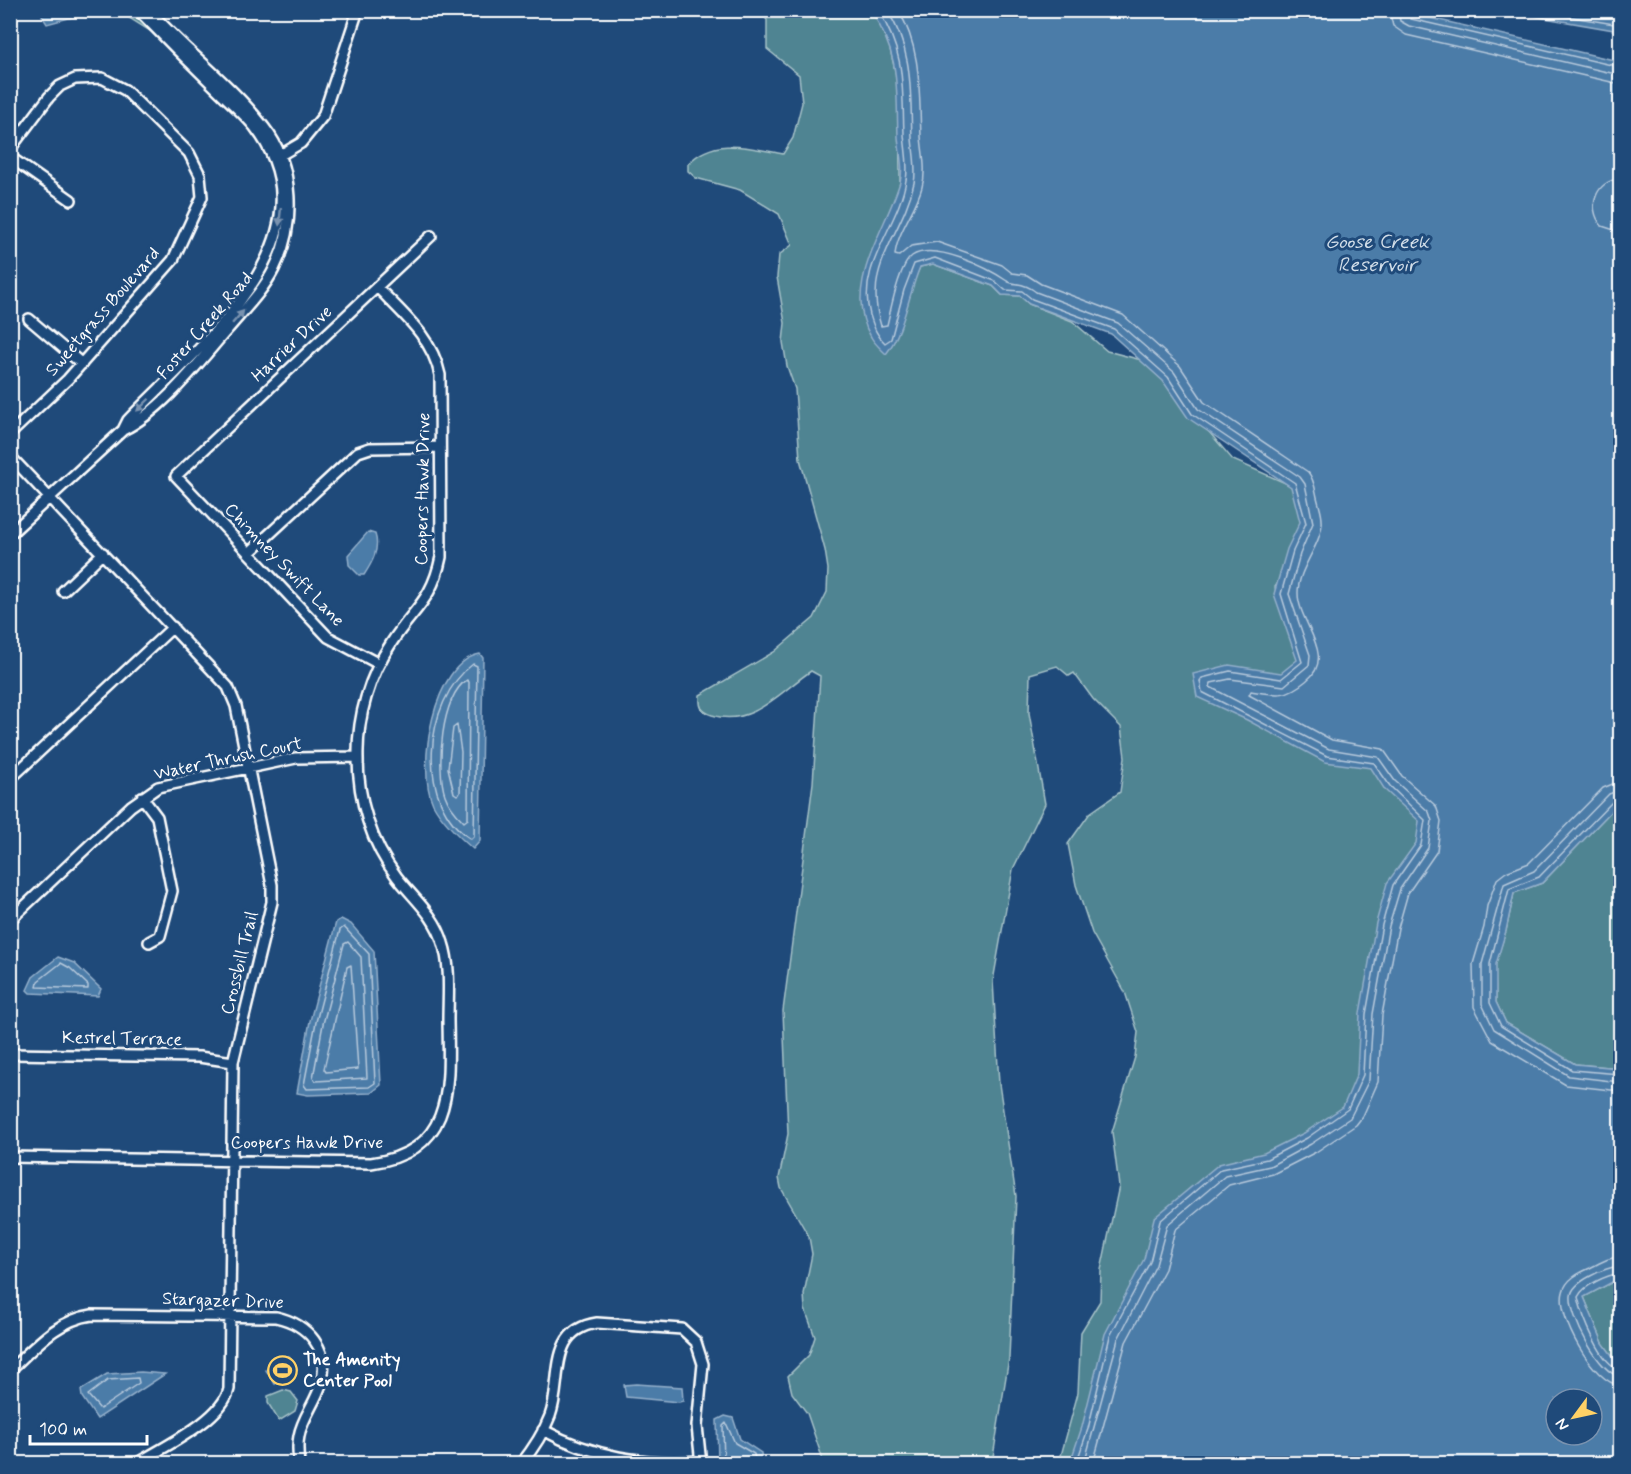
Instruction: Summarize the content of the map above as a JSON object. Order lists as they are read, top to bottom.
{
  "streets": {
    "street": [
      "Sweetgrass Boulevard",
      "Foster Creek Road",
      "Harrier Drive",
      "Coopers Hawk Drive",
      "Chimney Swift Lane",
      "Water Thrush Court",
      "Crossbill Trail",
      "Kestrel Terrace",
      "Stargazer Drive"
    ]
  },
  "crossings": [
    ["Foster Creek Road", "Crossbill Trail"],
    ["Harrier Drive", "Coopers Hawk Drive"],
    ["Harrier Drive", "Chimney Swift Lane"],
    ["Coopers Hawk Drive", "Chimney Swift Lane"],
    ["Coopers Hawk Drive", "Water Thrush Court"],
    ["Coopers Hawk Drive", "Crossbill Trail"],
    ["Water Thrush Court", "Crossbill Trail"],
    ["Crossbill Trail", "Kestrel Terrace"],
    ["Crossbill Trail", "Stargazer Drive"]
  ],
  "water": ["Goose Creek Reservoir"],
  "places": {
    "sports": ["The Amenity Center Pool"]
  },
  "scale_bar": "100 m",
  "north": "bottom left"
}
